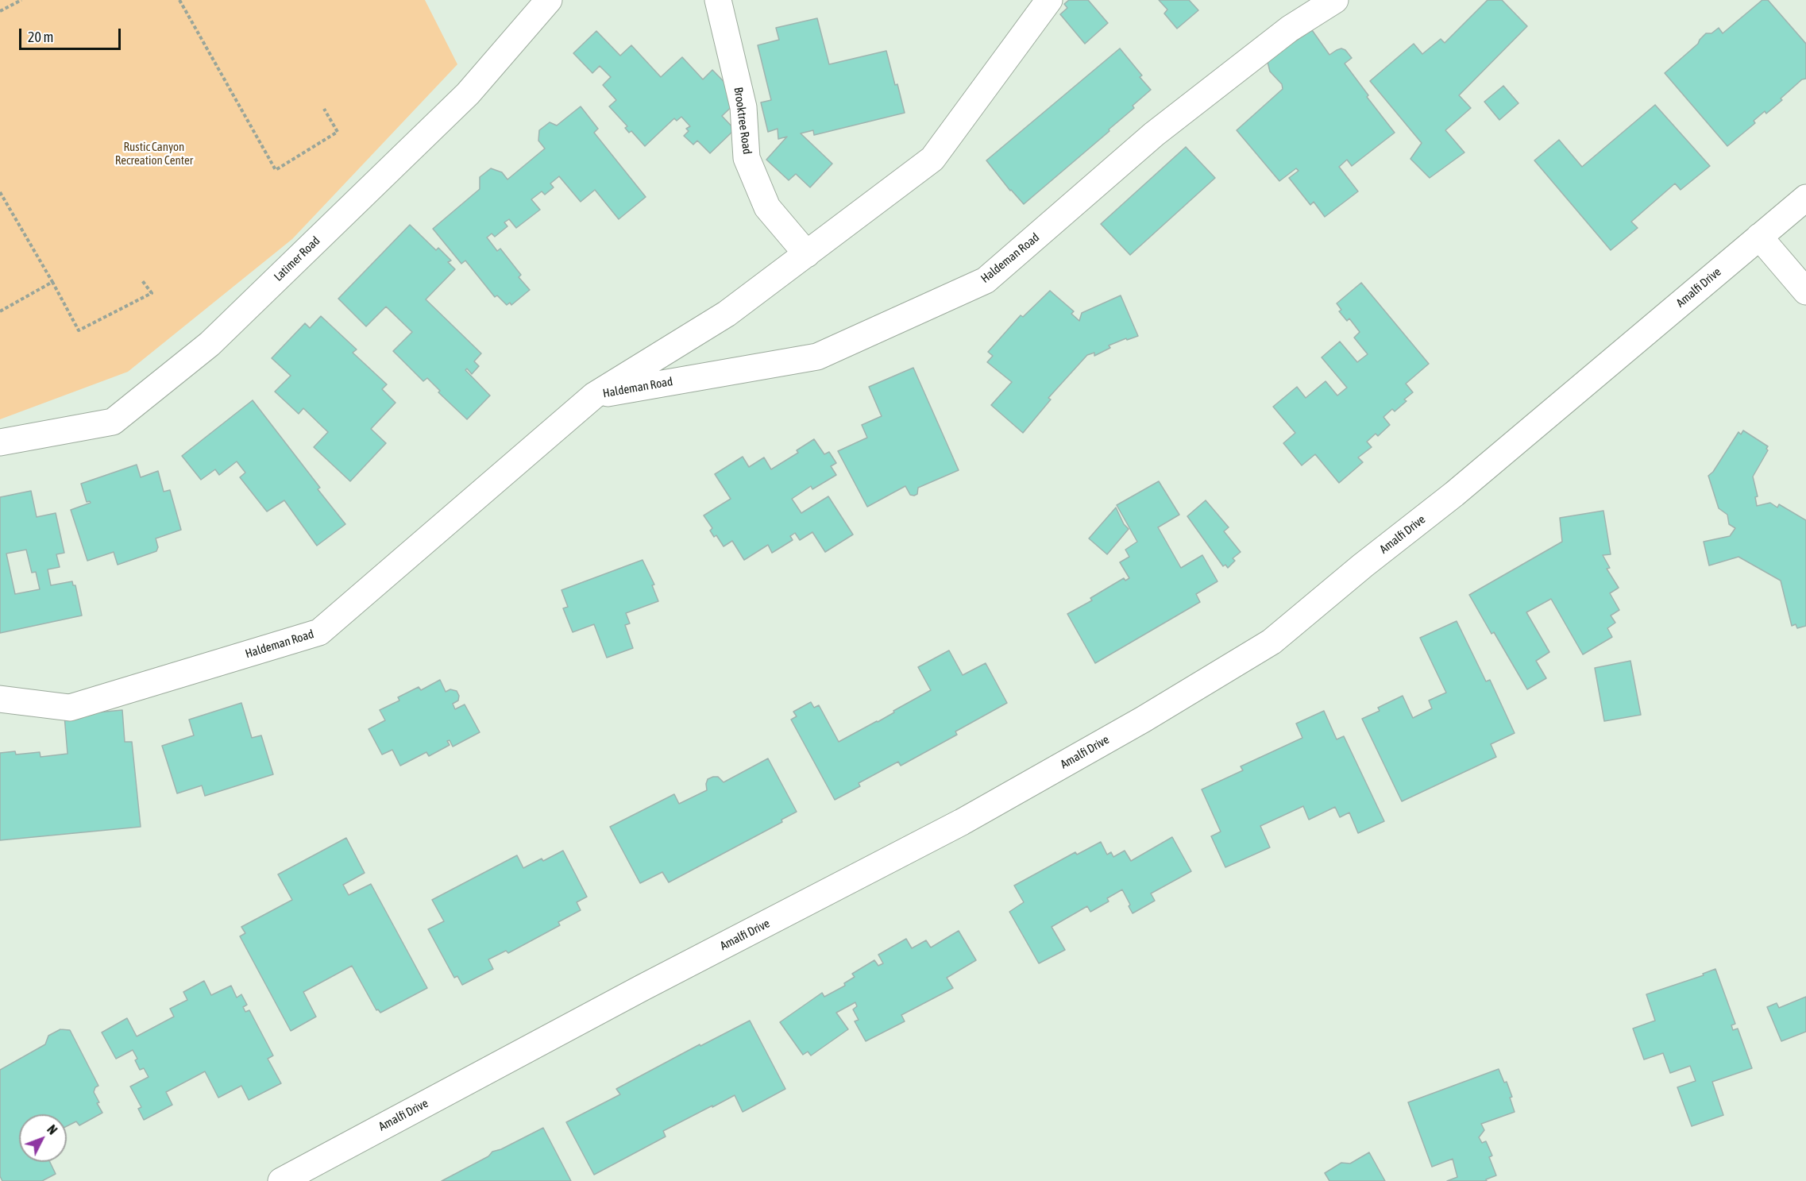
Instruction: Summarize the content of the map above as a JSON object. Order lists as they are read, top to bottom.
{
  "streets": {
    "street": [
      "Brooktree Road",
      "Haldeman Road",
      "Latimer Road",
      "Amalfi Drive"
    ]
  },
  "crossings": [
    ["Brooktree Road", "Haldeman Road"]
  ],
  "parks": ["Rustic Canyon Recreation Center"],
  "scale_bar": "20 m",
  "north": "top right"
}
